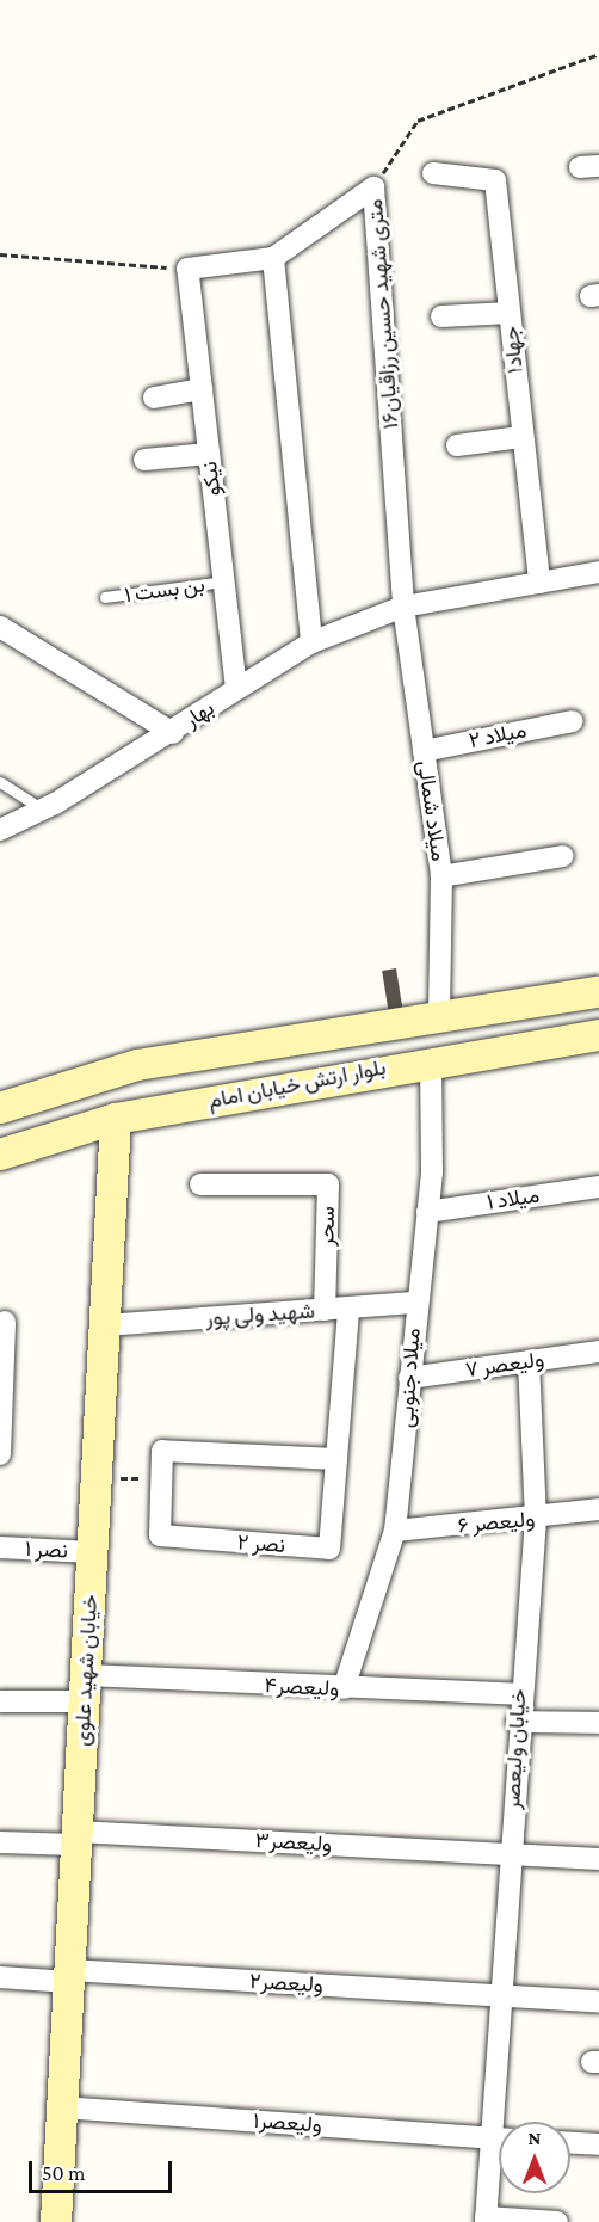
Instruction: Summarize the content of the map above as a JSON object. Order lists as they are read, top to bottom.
{
  "streets": {
    "main road": ["بلوار ارتش خیابان امام", "خیابان شهید علوی"],
    "street": [
      "۱۶متری شهید حسین رزاقیان",
      "جهاد۱",
      "نیکو",
      "بهار",
      "میلاد ۲",
      "میلاد شمالی",
      "میلاد ۱",
      "سحر",
      "شهید ولی پور",
      "ولیعصر ۷",
      "میلاد جنوبی",
      "ولیعصر ۶",
      "نصر ۲",
      "نصر ۱",
      "ولیعصر۴",
      "خیابان ولیعصر",
      "ولیعصر۳",
      "ولیعصر۲",
      "ولیعصر۱"
    ],
    "lane": ["بن بست ۱"]
  },
  "crossings": [
    ["۱۶متری شهید حسین رزاقیان", "نیکو"],
    ["۱۶متری شهید حسین رزاقیان", "بهار"],
    ["۱۶متری شهید حسین رزاقیان", "میلاد شمالی"],
    ["جهاد۱", "بهار"],
    ["نیکو", "بن بست ۱"],
    ["نیکو", "بهار"],
    ["بهار", "میلاد شمالی"],
    ["میلاد ۲", "میلاد شمالی"],
    ["میلاد شمالی", "بلوار ارتش خیابان امام"],
    ["بلوار ارتش خیابان امام", "میلاد جنوبی"],
    ["بلوار ارتش خیابان امام", "خیابان شهید علوی"],
    ["میلاد ۱", "میلاد جنوبی"],
    ["سحر", "شهید ولی پور"],
    ["شهید ولی پور", "میلاد جنوبی"],
    ["شهید ولی پور", "نصر ۲"],
    ["شهید ولی پور", "خیابان شهید علوی"],
    ["ولیعصر ۷", "میلاد جنوبی"],
    ["ولیعصر ۷", "خیابان ولیعصر"],
    ["میلاد جنوبی", "ولیعصر ۶"],
    ["میلاد جنوبی", "ولیعصر۴"],
    ["ولیعصر ۶", "خیابان ولیعصر"],
    ["نصر ۱", "خیابان شهید علوی"],
    ["خیابان شهید علوی", "ولیعصر۴"],
    ["خیابان شهید علوی", "ولیعصر۳"],
    ["خیابان شهید علوی", "ولیعصر۲"],
    ["خیابان شهید علوی", "ولیعصر۱"],
    ["ولیعصر۴", "خیابان ولیعصر"],
    ["خیابان ولیعصر", "ولیعصر۳"],
    ["خیابان ولیعصر", "ولیعصر۲"]
  ],
  "scale_bar": "50 m",
  "north": "top"
}
